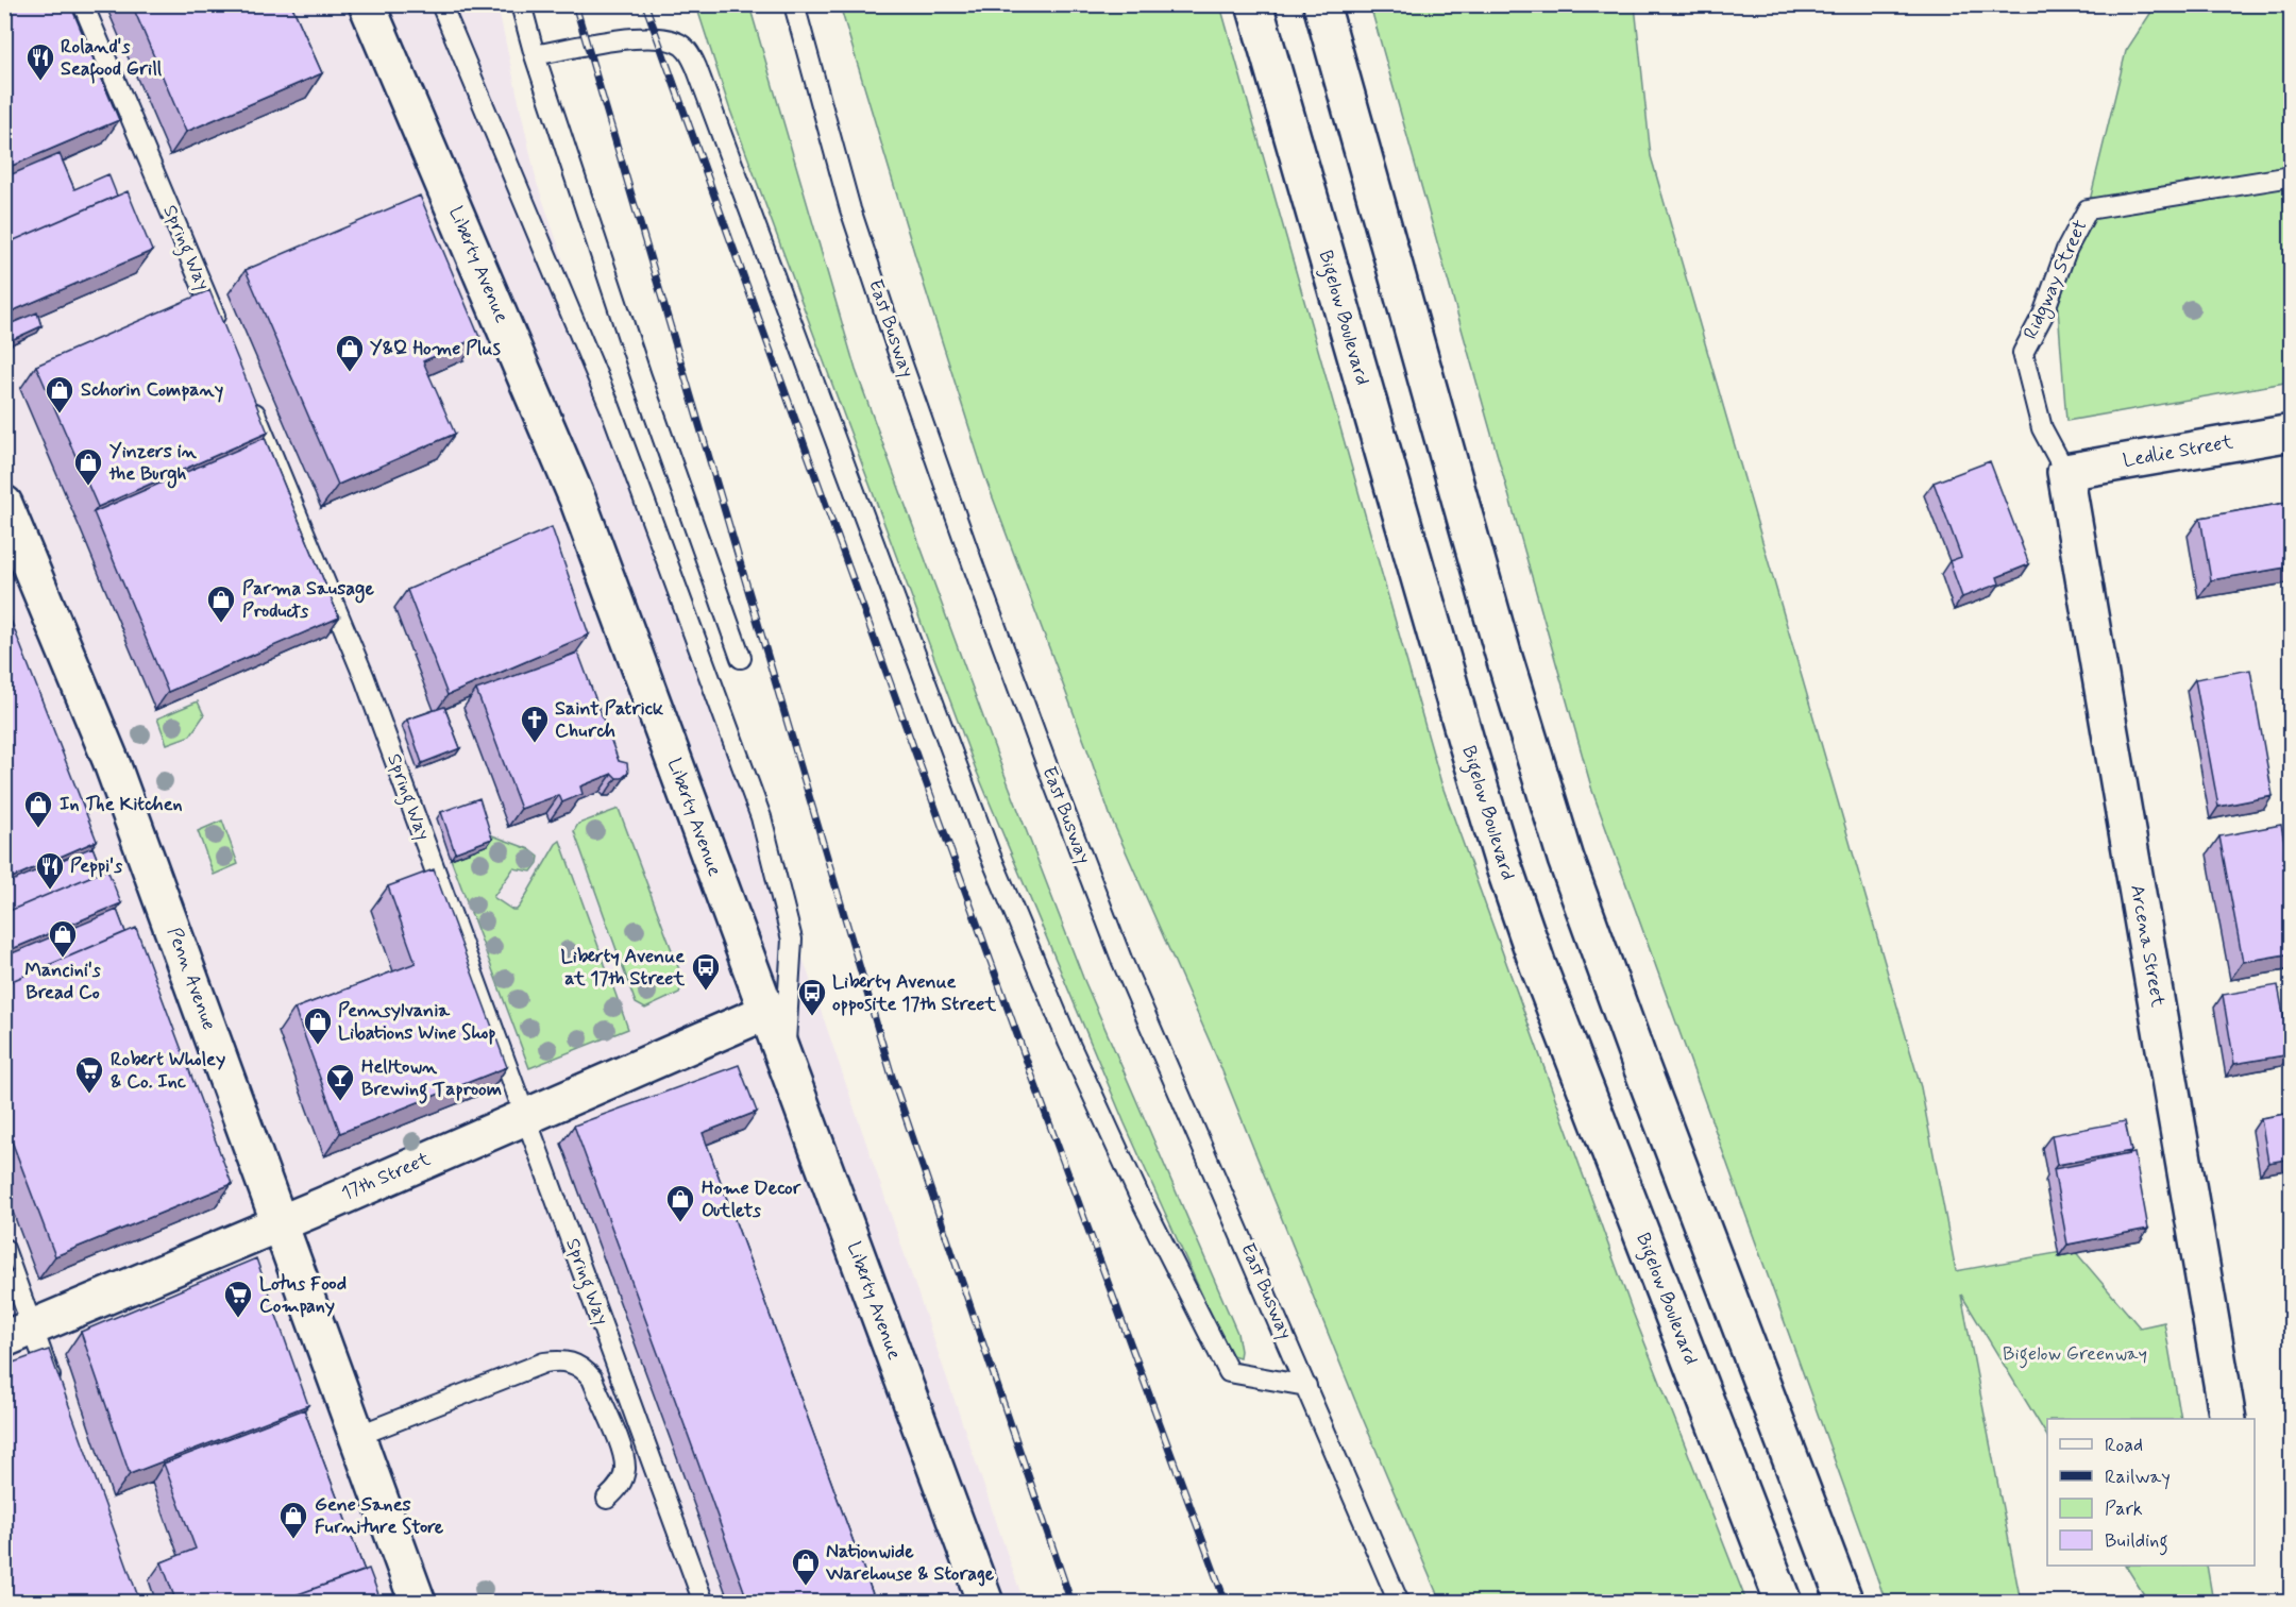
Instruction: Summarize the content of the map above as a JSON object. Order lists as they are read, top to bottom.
{
  "streets": {
    "main road": [
      "Liberty Avenue",
      "Bigelow Boulevard",
      "Ledlie Street",
      "Arcena Street",
      "Penn Avenue",
      "17th Street"
    ],
    "lane": ["Spring Way", "Ridgway Street", "East Busway"]
  },
  "crossings": [
    ["Spring Way", "17th Street"],
    ["Liberty Avenue", "17th Street"],
    ["Ridgway Street", "Ledlie Street"],
    ["Ridgway Street", "Arcena Street"],
    ["Ledlie Street", "Arcena Street"],
    ["Penn Avenue", "17th Street"]
  ],
  "parks": ["Bigelow Greenway"],
  "places": {
    "restaurant": ["Roland's Seafood Grill", "Peppi's"],
    "shop": [
      "Y&Q Home Plus",
      "Schorin Company",
      "Yinzers in the Burgh",
      "Parma Sausage Products",
      "In The Kitchen",
      "Mancini's Bread Co",
      "Pennsylvania Libations Wine Shop",
      "Home Decor Outlets",
      "Gene Sanes Furniture Store",
      "Nationwide Warehouse & Storage"
    ],
    "church": ["Saint Patrick Church"],
    "bus stop": ["Liberty Avenue at 17th Street", "Liberty Avenue opposite 17th Street"],
    "supermarket": ["Robert Wholey & Co. Inc", "Lotus Food Company"],
    "bar": ["Helltown Brewing Taproom"]
  },
  "legend": [
    "Road",
    "Railway",
    "Park",
    "Building"
  ]
}
